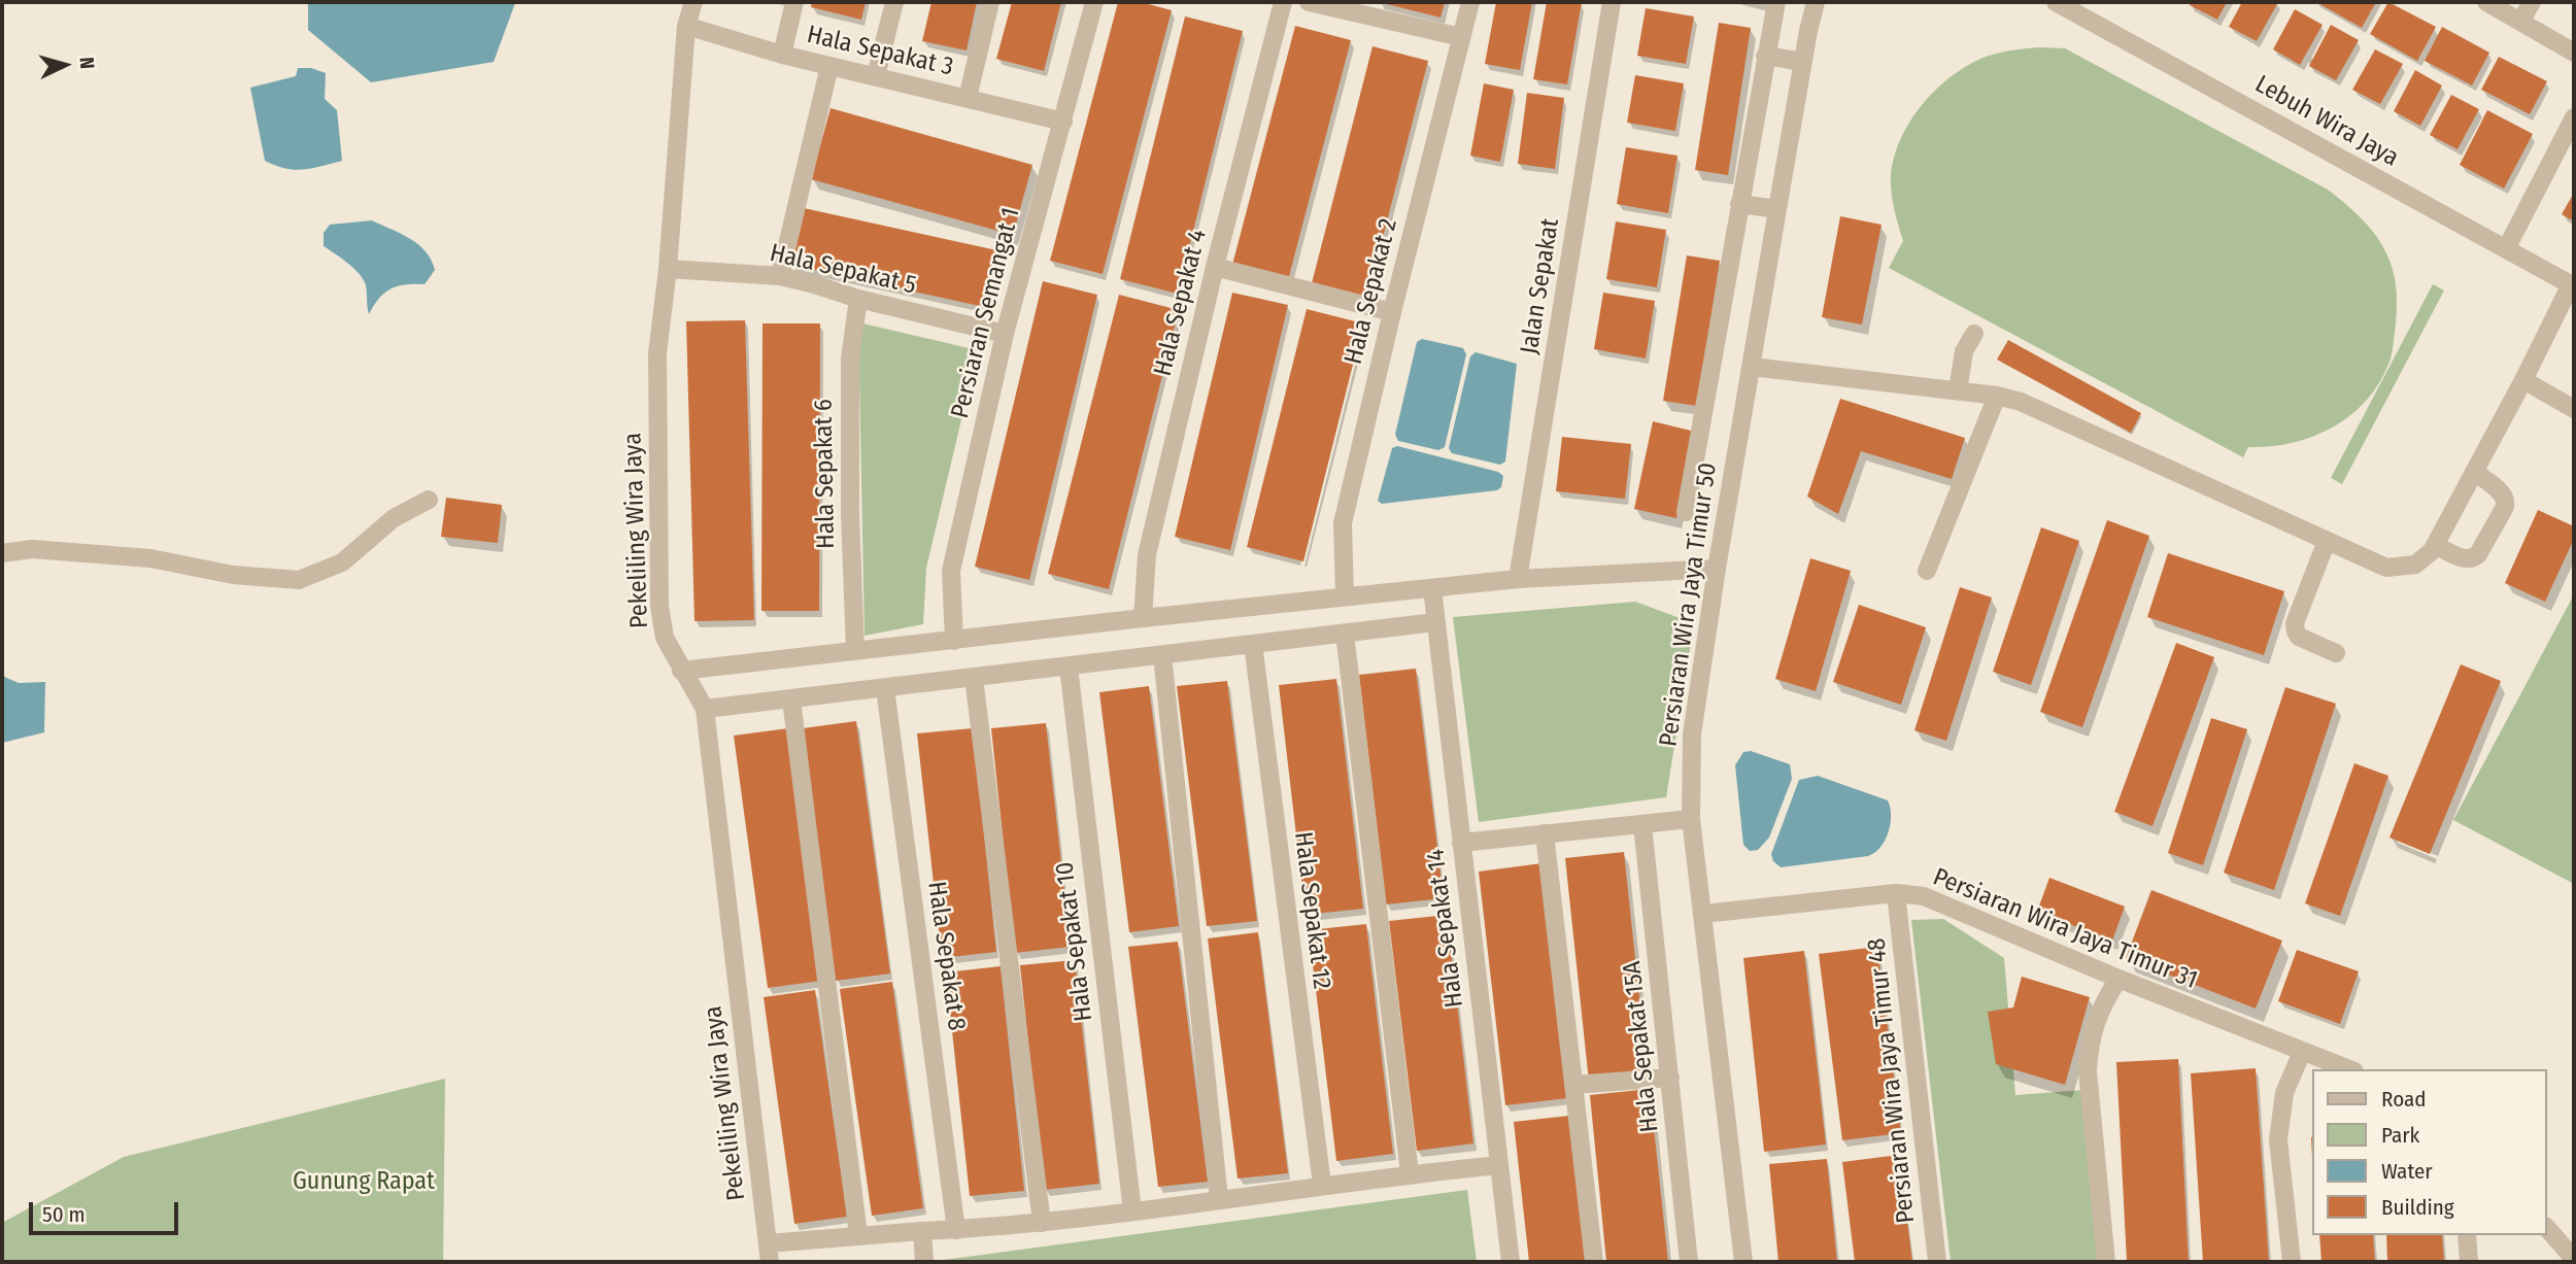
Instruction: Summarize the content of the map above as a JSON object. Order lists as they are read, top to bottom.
{
  "streets": {
    "street": [
      "Hala Sepakat 3",
      "Lebuh Wira Jaya",
      "Hala Sepakat 5",
      "Jalan Sepakat",
      "Hala Sepakat 2",
      "Hala Sepakat 4",
      "Persiaran Semangat 1",
      "Hala Sepakat 6",
      "Pekeliling Wira Jaya",
      "Persiaran Wira Jaya Timur 50",
      "Hala Sepakat 12",
      "Hala Sepakat 14",
      "Persiaran Wira Jaya Timur 31",
      "Hala Sepakat 10",
      "Hala Sepakat 8",
      "Hala Sepakat 15A",
      "Persiaran Wira Jaya Timur 48"
    ]
  },
  "crossings": [
    ["Hala Sepakat 3", "Persiaran Semangat 1"],
    ["Hala Sepakat 3", "Pekeliling Wira Jaya"],
    ["Hala Sepakat 5", "Persiaran Semangat 1"],
    ["Hala Sepakat 5", "Hala Sepakat 6"],
    ["Hala Sepakat 5", "Pekeliling Wira Jaya"],
    ["Persiaran Wira Jaya Timur 50", "Persiaran Wira Jaya Timur 31"],
    ["Persiaran Wira Jaya Timur 31", "Persiaran Wira Jaya Timur 48"]
  ],
  "parks": ["Gunung Rapat"],
  "legend": [
    "Road",
    "Park",
    "Water",
    "Building"
  ],
  "scale_bar": "50 m",
  "north": "right"
}
